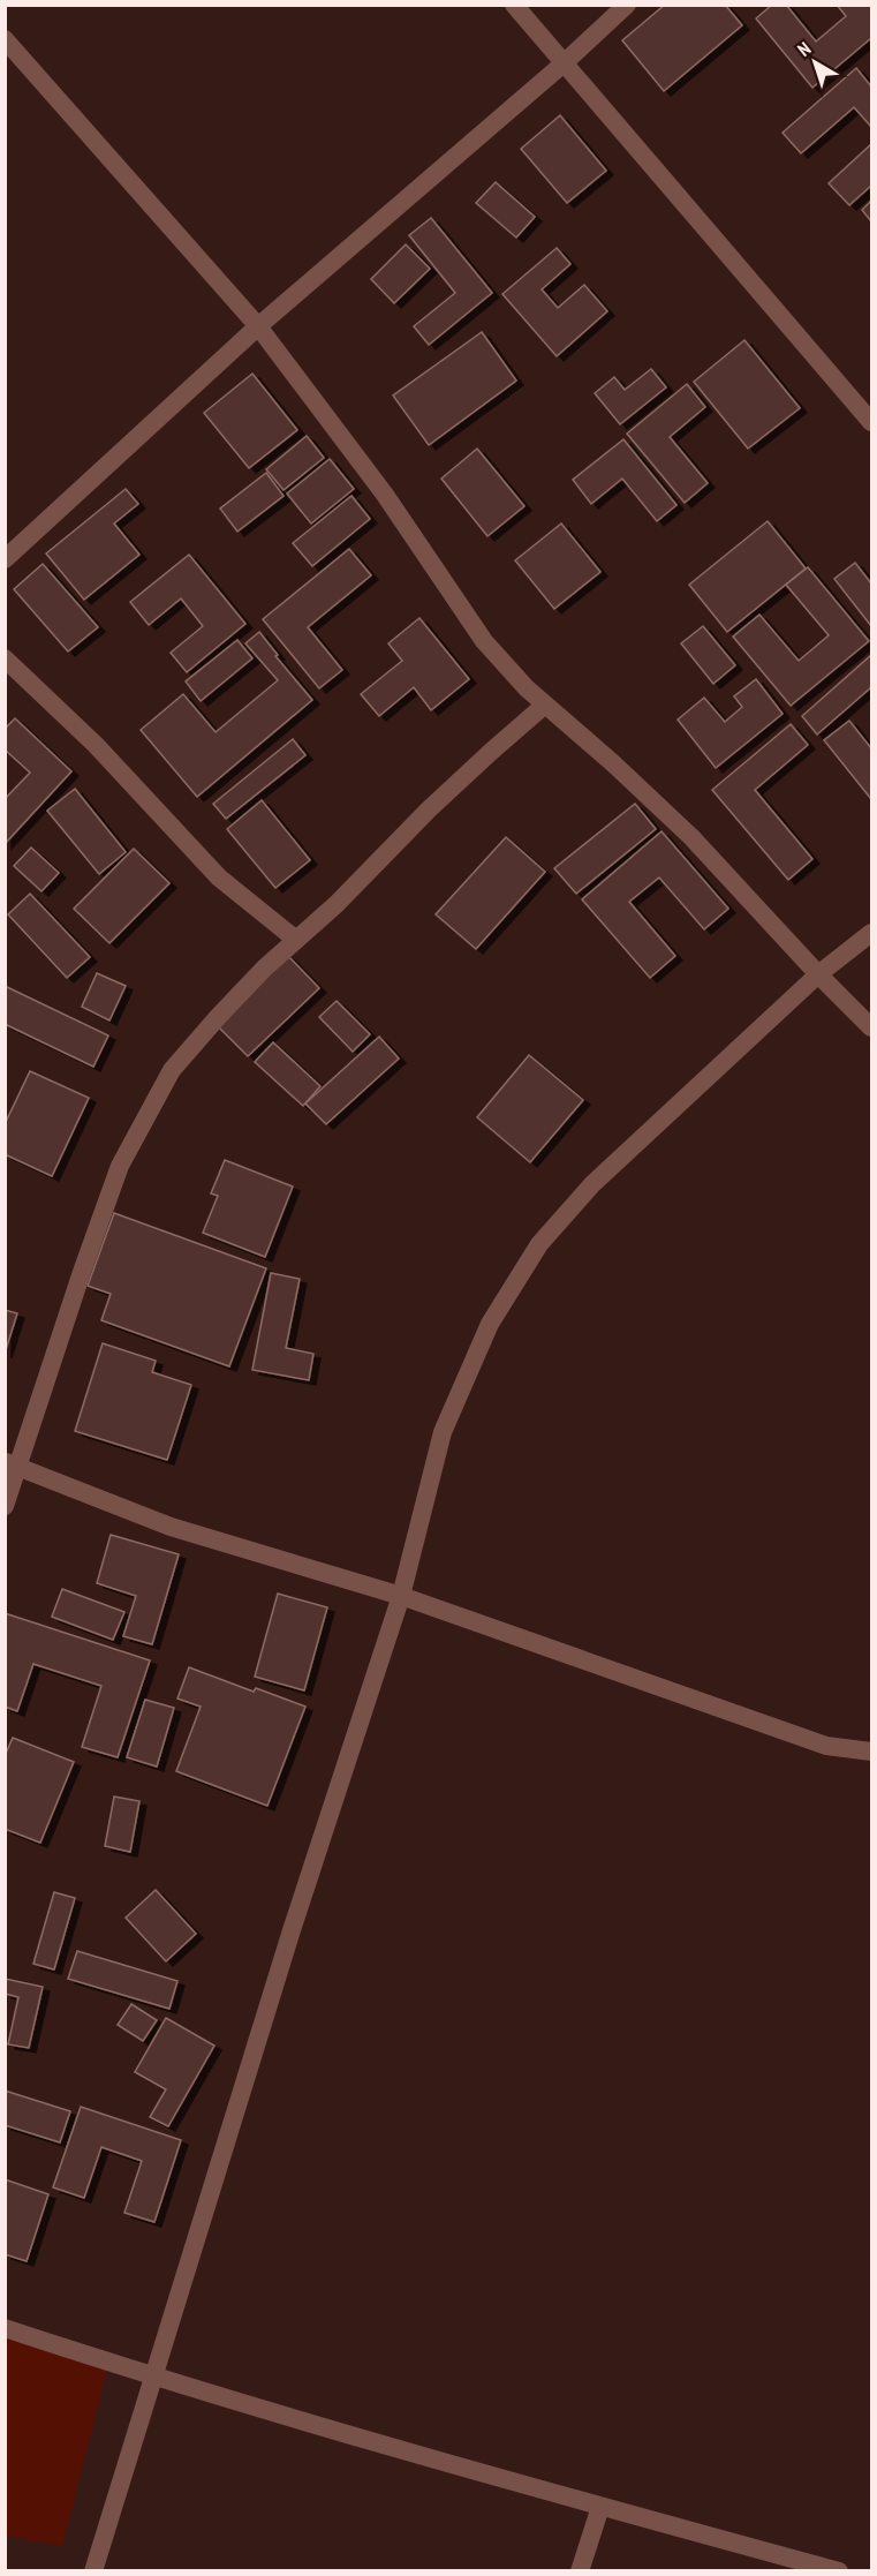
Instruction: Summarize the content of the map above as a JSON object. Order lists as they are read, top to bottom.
{
  "north": "top left"
}
